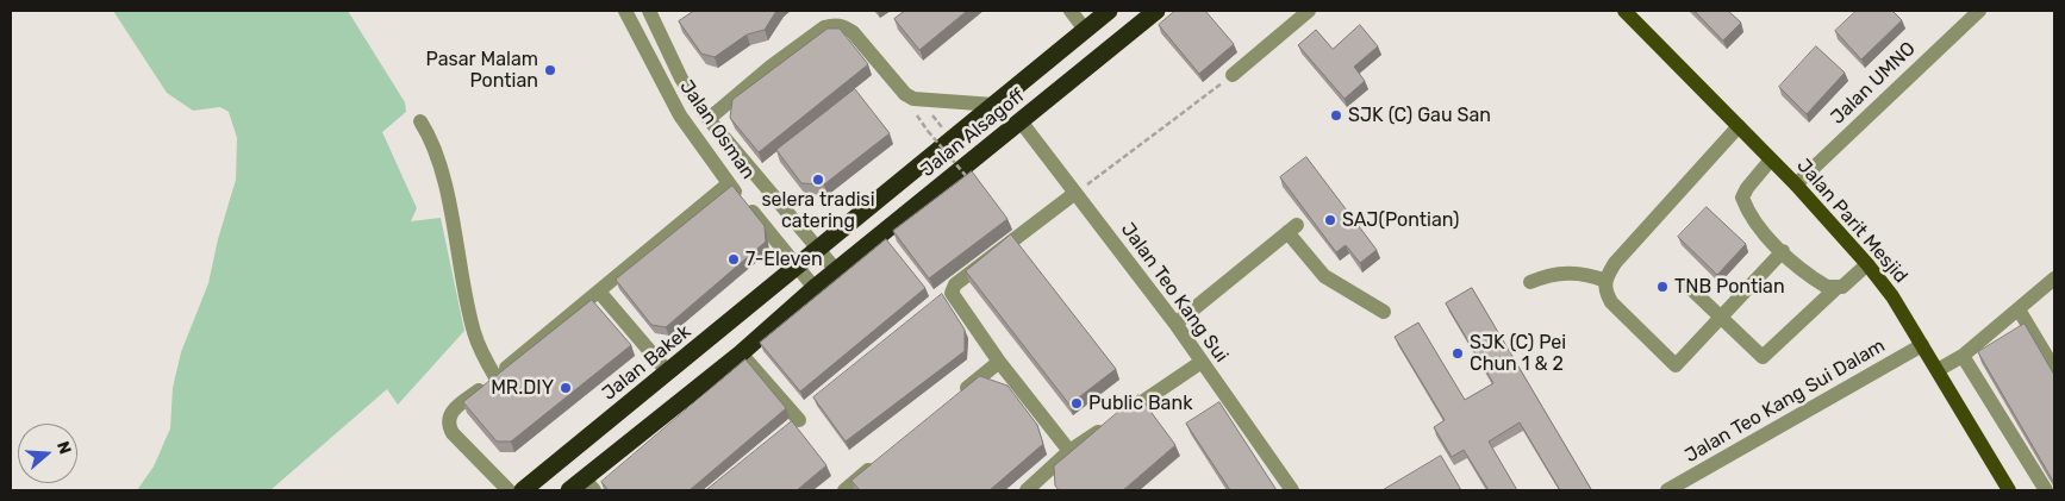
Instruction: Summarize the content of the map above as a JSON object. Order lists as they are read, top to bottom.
{
  "streets": {
    "highway": ["Jalan Alsagoff", "Jalan Bakek"],
    "main road": ["Jalan Parit Mesjid"],
    "street": [
      "Jalan UMNO",
      "Jalan Osman",
      "Jalan Teo Kang Sui",
      "Jalan Teo Kang Sui Dalam"
    ]
  },
  "crossings": [
    ["Jalan UMNO", "Jalan Parit Mesjid"],
    ["Jalan Osman", "Jalan Alsagoff"],
    ["Jalan Osman", "Jalan Bakek"],
    ["Jalan Alsagoff", "Jalan Teo Kang Sui"],
    ["Jalan Alsagoff", "Jalan Bakek"],
    ["Jalan Parit Mesjid", "Jalan Teo Kang Sui Dalam"]
  ],
  "places": [
    "Pasar Malam Pontian",
    "SJK (C) Gau San",
    "selera tradisi catering",
    "SAJ(Pontian)",
    "7-Eleven",
    "TNB Pontian",
    "SJK (C) Pei Chun 1 & 2",
    "MR.DIY",
    "Public Bank"
  ],
  "north": "right"
}
